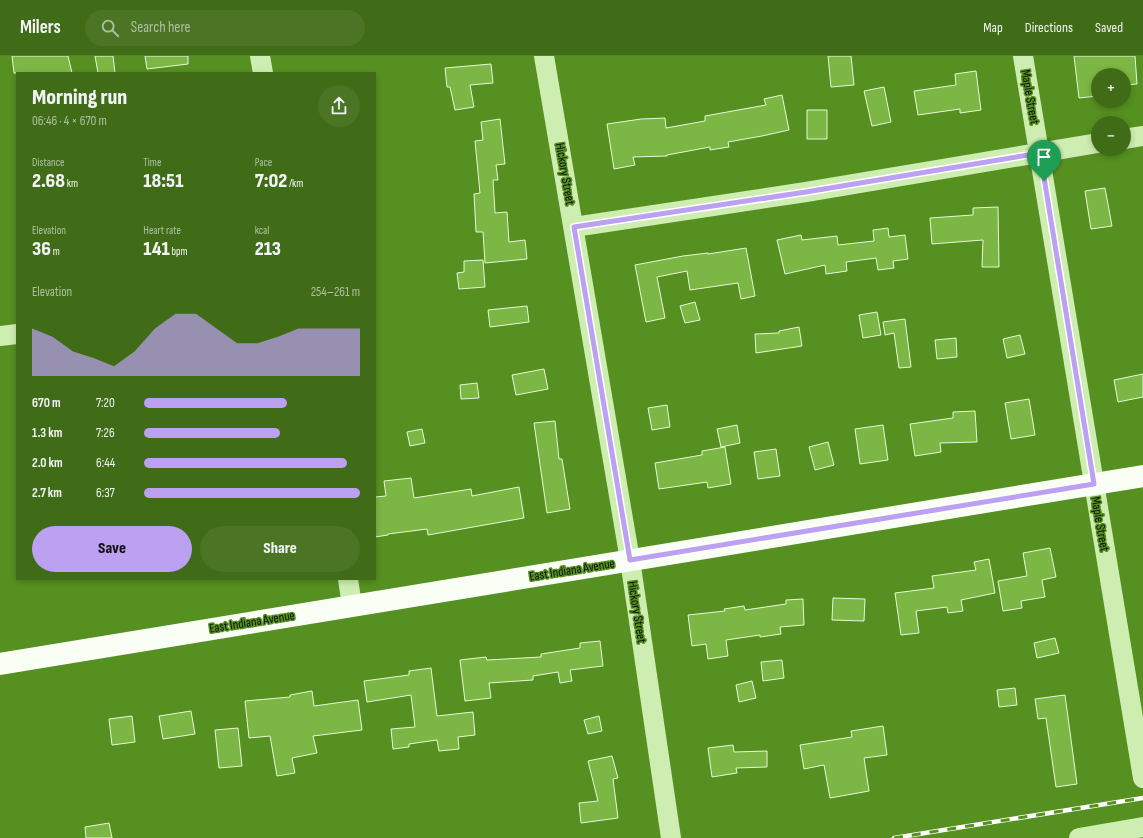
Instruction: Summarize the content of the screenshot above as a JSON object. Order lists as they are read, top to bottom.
{
  "streets": {
    "main road": ["East Indiana Avenue"],
    "street": ["Maple Street", "Hickory Street"]
  },
  "crossings": [
    ["Maple Street", "East Indiana Avenue"],
    ["Hickory Street", "East Indiana Avenue"]
  ],
  "page": {
    "header": "Milers",
    "search": "Search here",
    "nav": ["Map", "Directions", "Saved"],
    "map_buttons": ["+", "−"],
    "heading": ["Morning run", "06:46 · 4 × 670 m"],
    "stats": [
      ["Distance", "2.68 km"],
      ["Time", "18:51"],
      ["Pace", "7:02 /km"],
      ["Elevation", "36 m"],
      ["Heart rate", "141 bpm"],
      ["kcal", "213"]
    ],
    "chart": ["Elevation", "254–261 m"],
    "list": [
      {
        "name": "670 m",
        "note": "7:20"
      },
      {
        "name": "1.3 km",
        "note": "7:26"
      },
      {
        "name": "2.0 km",
        "note": "6:44"
      },
      {
        "name": "2.7 km",
        "note": "6:37"
      }
    ],
    "buttons": ["Save", "Share"]
  }
}
